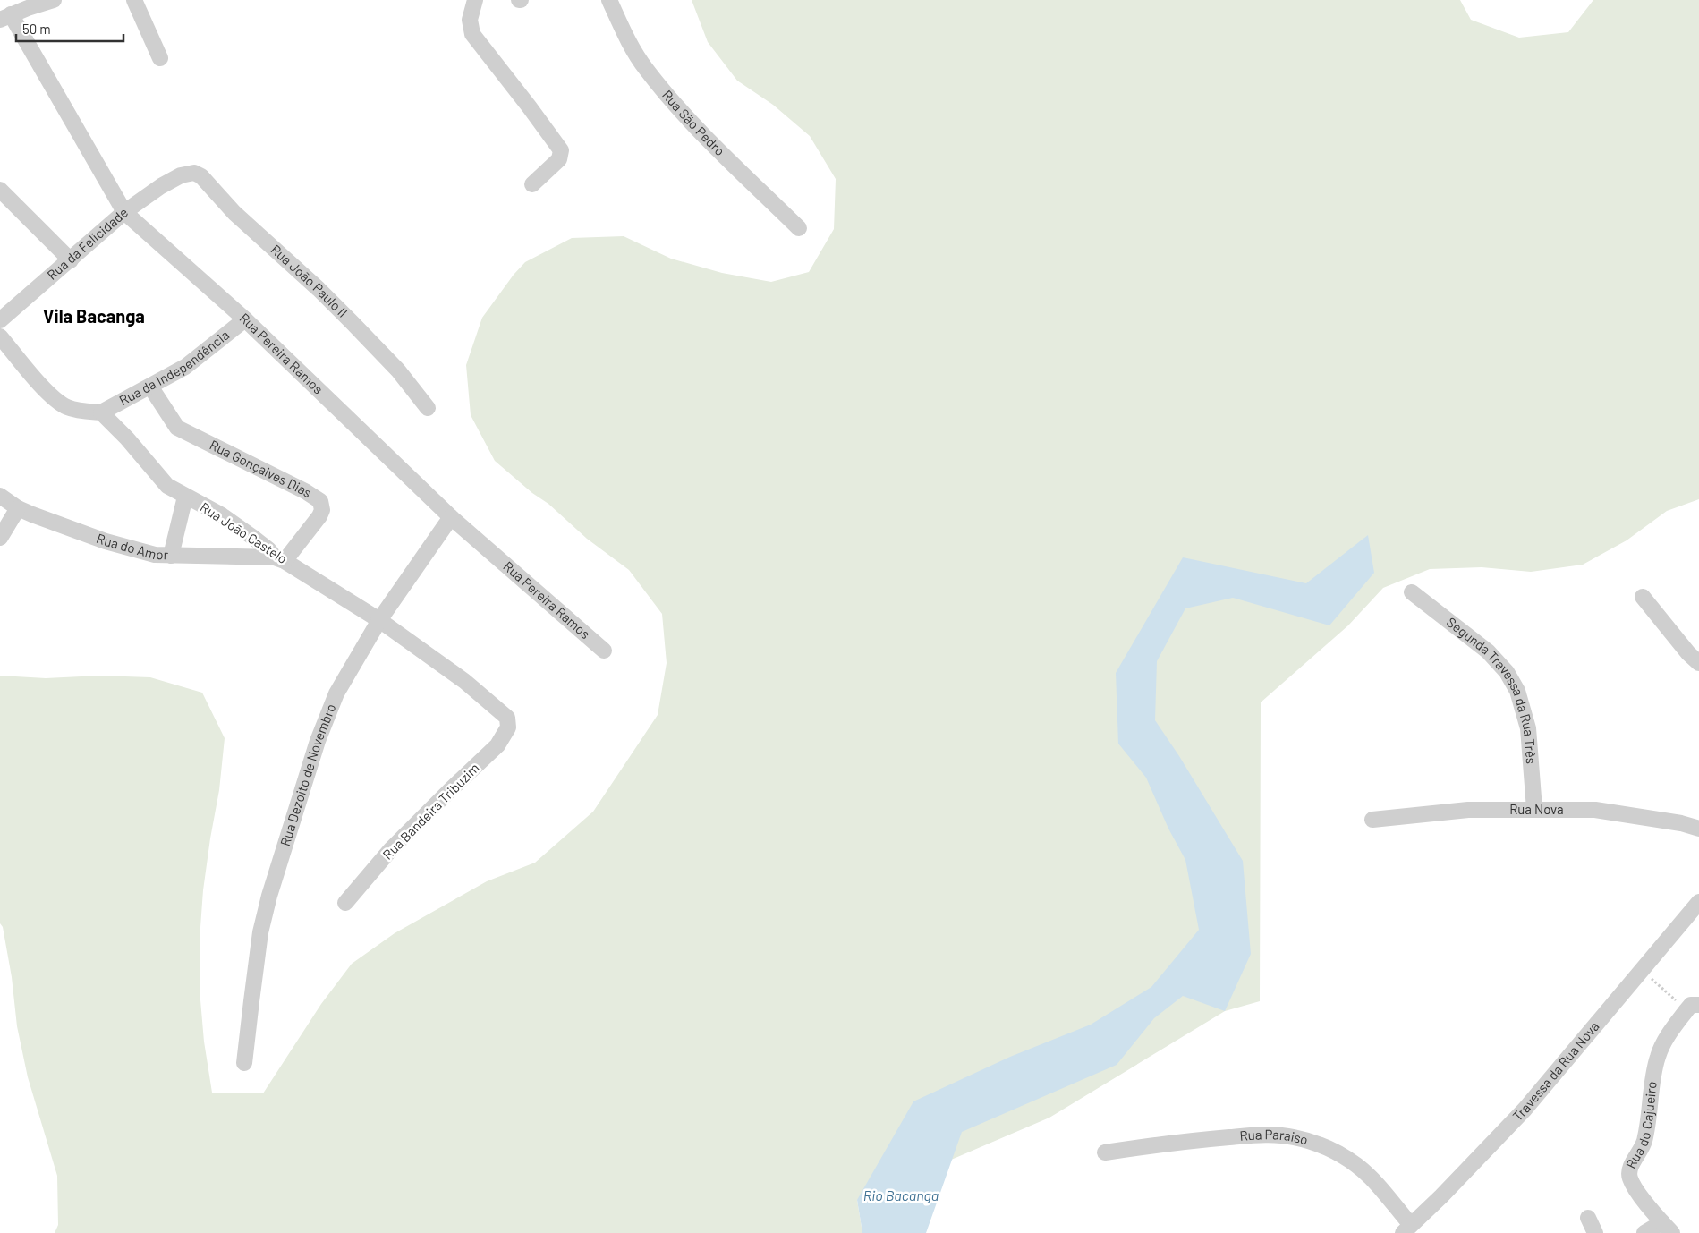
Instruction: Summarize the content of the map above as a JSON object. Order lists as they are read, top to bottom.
{
  "streets": {
    "street": [
      "Rua São Pedro",
      "Rua da Felicidade",
      "Rua João Paulo II",
      "Rua Pereira Ramos",
      "Rua da Independência",
      "Rua Gonçalves Dias",
      "Rua João Castelo",
      "Rua do Amor",
      "Segunda Travessa da Rua Três",
      "Rua Dezoito de Novembro",
      "Rua Nova",
      "Rua Bandeira Tribuzim",
      "Travessa da Rua Nova",
      "Rua do Cajueiro",
      "Rua Paraiso"
    ]
  },
  "crossings": [
    ["Rua da Felicidade", "Rua João Paulo II"],
    ["Rua da Felicidade", "Rua Pereira Ramos"],
    ["Rua Pereira Ramos", "Rua da Independência"],
    ["Rua Pereira Ramos", "Rua Dezoito de Novembro"],
    ["Rua da Independência", "Rua Gonçalves Dias"],
    ["Rua da Independência", "Rua João Castelo"],
    ["Rua Gonçalves Dias", "Rua João Castelo"],
    ["Rua Gonçalves Dias", "Rua do Amor"],
    ["Rua João Castelo", "Rua do Amor"],
    ["Rua João Castelo", "Rua Dezoito de Novembro"],
    ["Rua João Castelo", "Rua Bandeira Tribuzim"],
    ["Segunda Travessa da Rua Três", "Rua Nova"],
    ["Travessa da Rua Nova", "Rua Paraiso"]
  ],
  "districts": ["Vila Bacanga"],
  "water": ["Rio Bacanga"],
  "scale_bar": "50 m"
}
